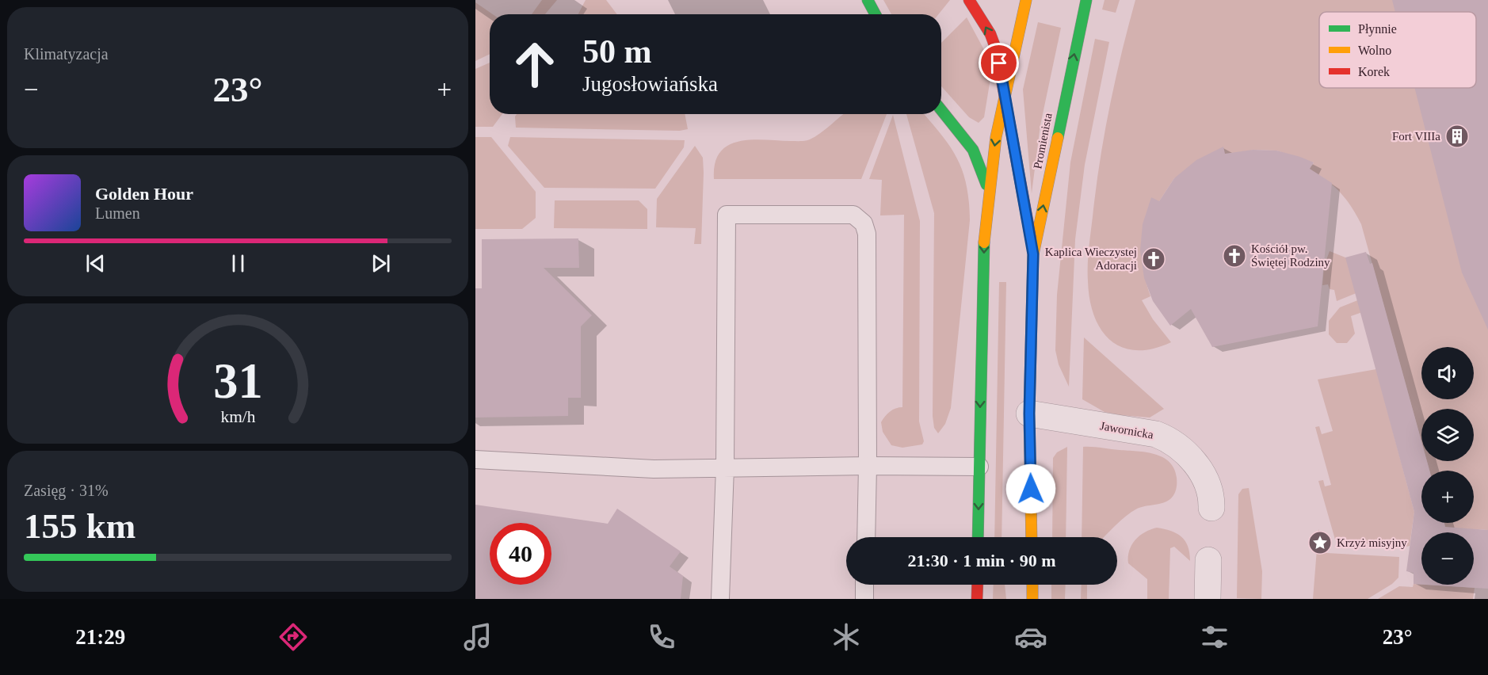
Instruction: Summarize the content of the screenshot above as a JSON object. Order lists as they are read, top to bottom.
{
  "streets": {
    "street": ["Promienista", "Jawornicka"]
  },
  "crossings": [
    ["Promienista", "Jawornicka"]
  ],
  "places": {
    "building": ["Fort VIIIa"],
    "church": ["Kościół pw. Świętej Rodziny", "Kaplica Wieczystej Adoracji"],
    "place": ["Krzyż misyjny"]
  },
  "legend": ["Płynnie", "Wolno", "Korek"],
  "page": {
    "tile": [
      "Klimatyzacja",
      ["Zasięg · 31%", "155 km"]
    ],
    "turn": ["50 m", "Jugosłowiańska"],
    "heat": ["−", "23°", "+"],
    "song": ["Golden Hour", "Lumen"],
    "map_buttons": ["+", "−"],
    "limit": "40",
    "trip": "21:30 · 1 min · 90 m",
    "tabs": ["21:29", "23°"],
    "gauge": ["31", "km/h"]
  }
}
